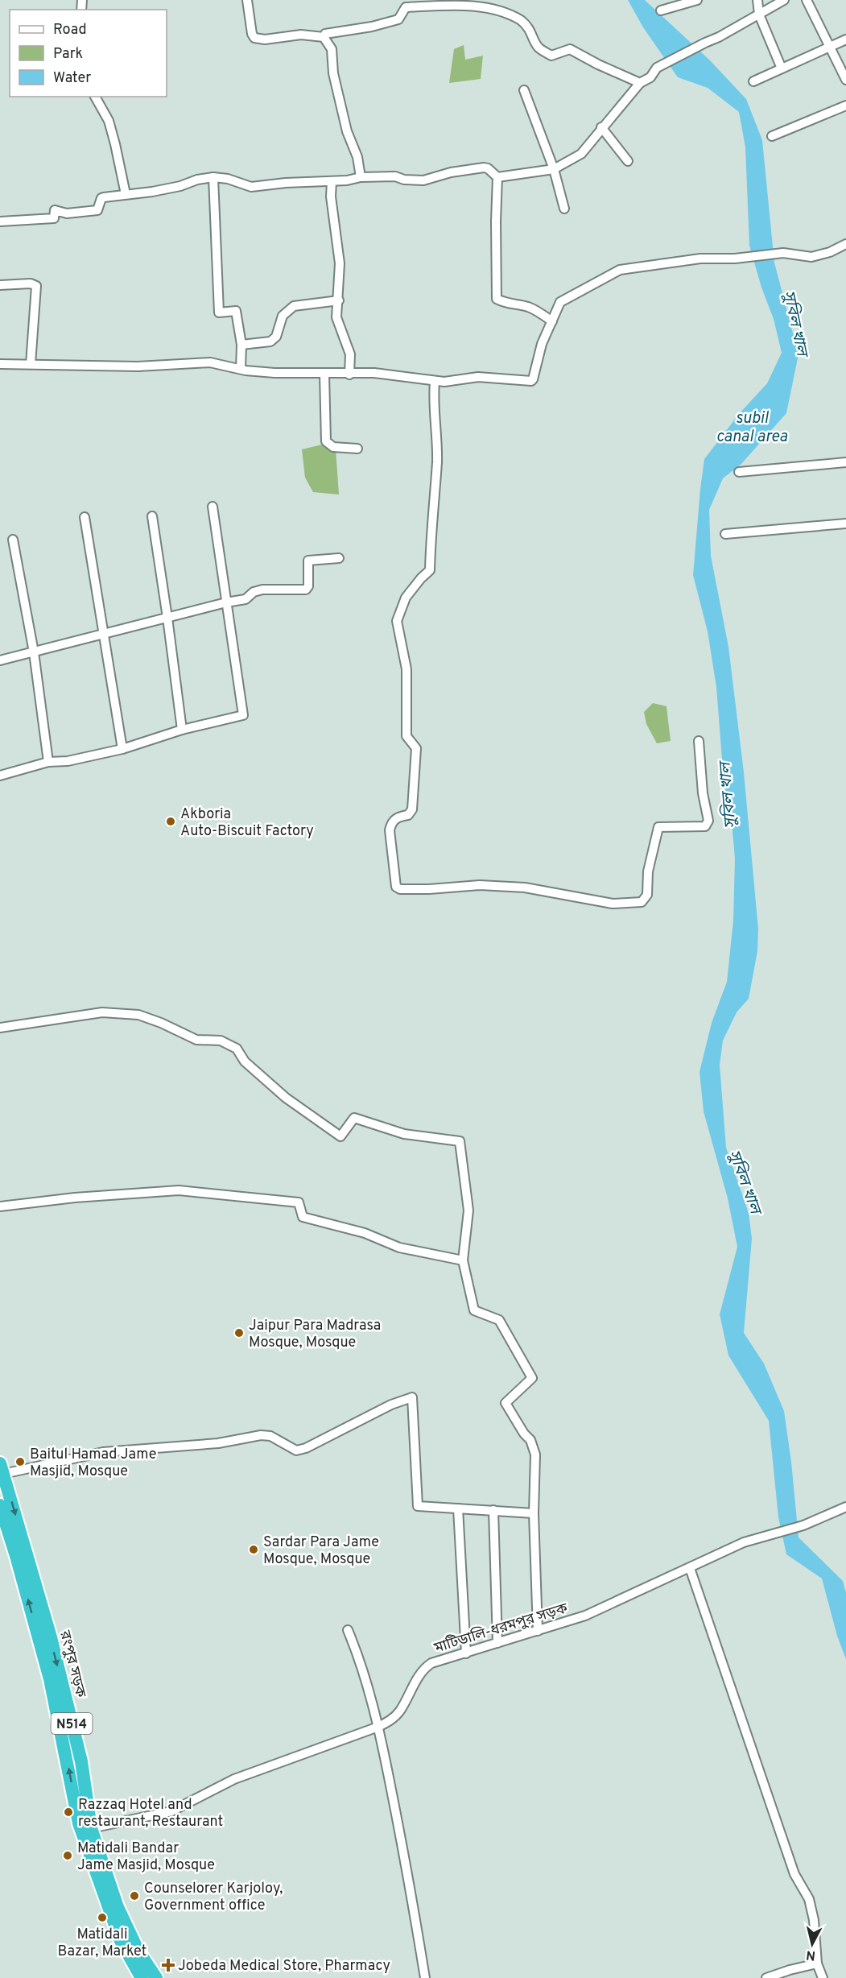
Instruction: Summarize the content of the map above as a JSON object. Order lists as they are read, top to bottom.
{
  "streets": {
    "highway": ["রংপুর সড়ক", "N514"],
    "street": ["মাটিডালি-ধরমপুর সড়ক"]
  },
  "crossings": [
    ["মাটিডালি-ধরমপুর সড়ক", "রংপুর সড়ক"]
  ],
  "water": ["সুবিল খাল", "subil canal area"],
  "places": {
    "other": [
      "Akboria Auto-Biscuit Factory",
      "Jaipur Para Madrasa Mosque, Mosque",
      "Baitul Hamad Jame Masjid, Mosque",
      "Sardar Para Jame Mosque, Mosque",
      "Razzaq Hotel and restaurant, Restaurant",
      "Matidali Bandar Jame Masjid, Mosque",
      "Counselorer Karjoloy, Government office",
      "Matidali Bazar, Market"
    ],
    "health": ["Jobeda Medical Store, Pharmacy"]
  },
  "legend": ["Road", "Park", "Water"],
  "north": "bottom"
}
